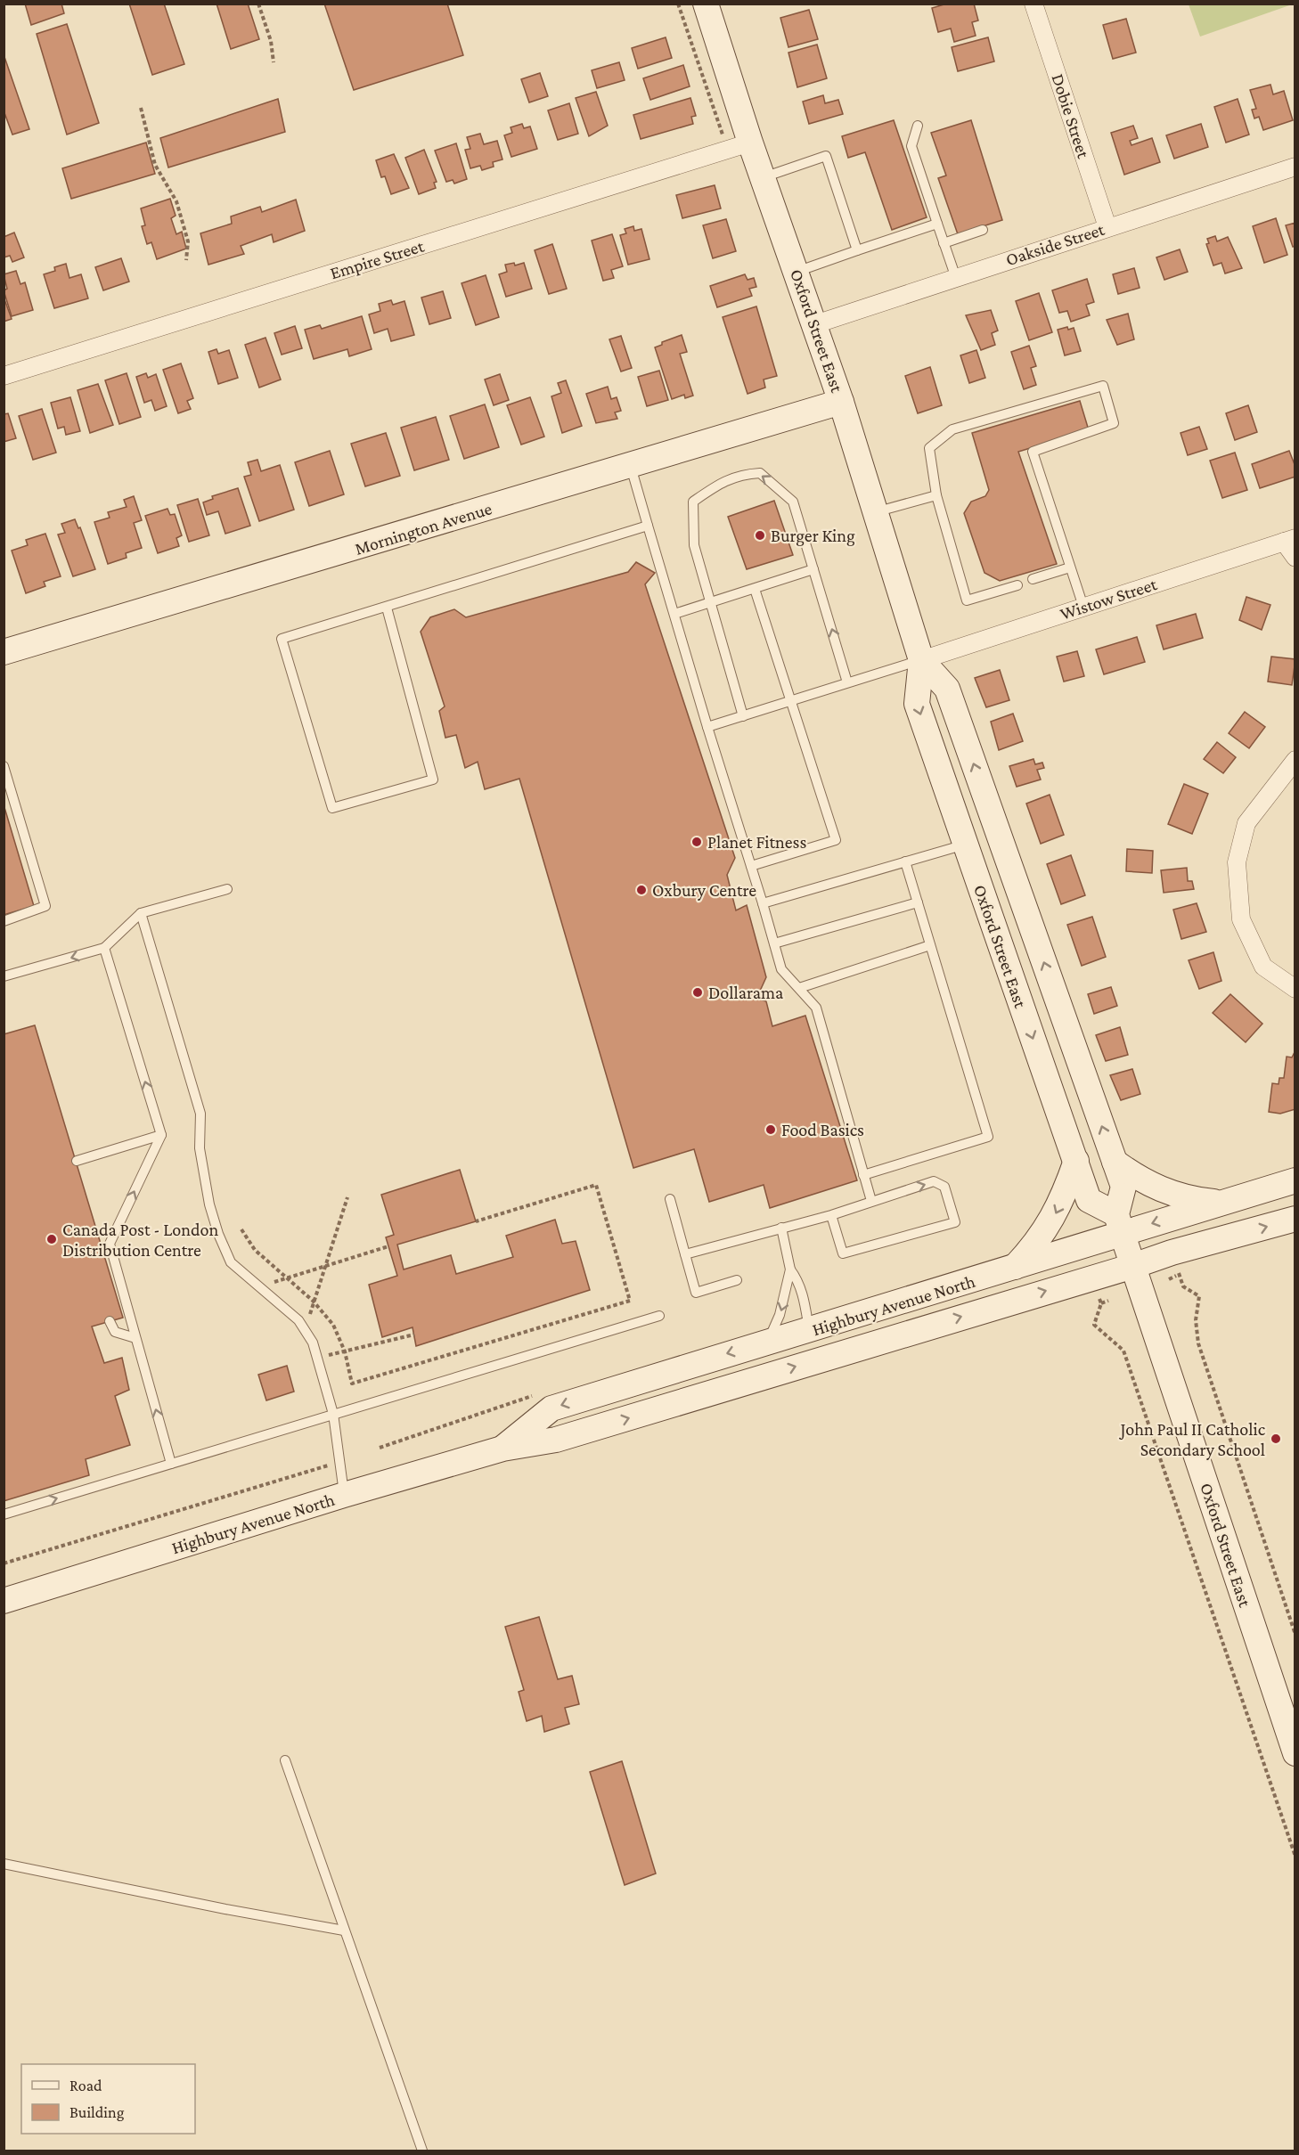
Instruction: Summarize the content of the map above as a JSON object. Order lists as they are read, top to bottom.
{
  "streets": {
    "main road": ["Oxford Street East", "Mornington Avenue", "Highbury Avenue North"],
    "street": [
      "Dobie Street",
      "Oakside Street",
      "Empire Street",
      "Wistow Street"
    ]
  },
  "crossings": [
    ["Dobie Street", "Oakside Street"],
    ["Oakside Street", "Oxford Street East"],
    ["Empire Street", "Oxford Street East"],
    ["Oxford Street East", "Mornington Avenue"],
    ["Oxford Street East", "Wistow Street"],
    ["Oxford Street East", "Highbury Avenue North"]
  ],
  "places": [
    "Burger King",
    "Planet Fitness",
    "Oxbury Centre",
    "Dollarama",
    "Food Basics",
    "Canada Post - London Distribution Centre",
    "John Paul II Catholic Secondary School"
  ],
  "legend": ["Road", "Building"]
}
